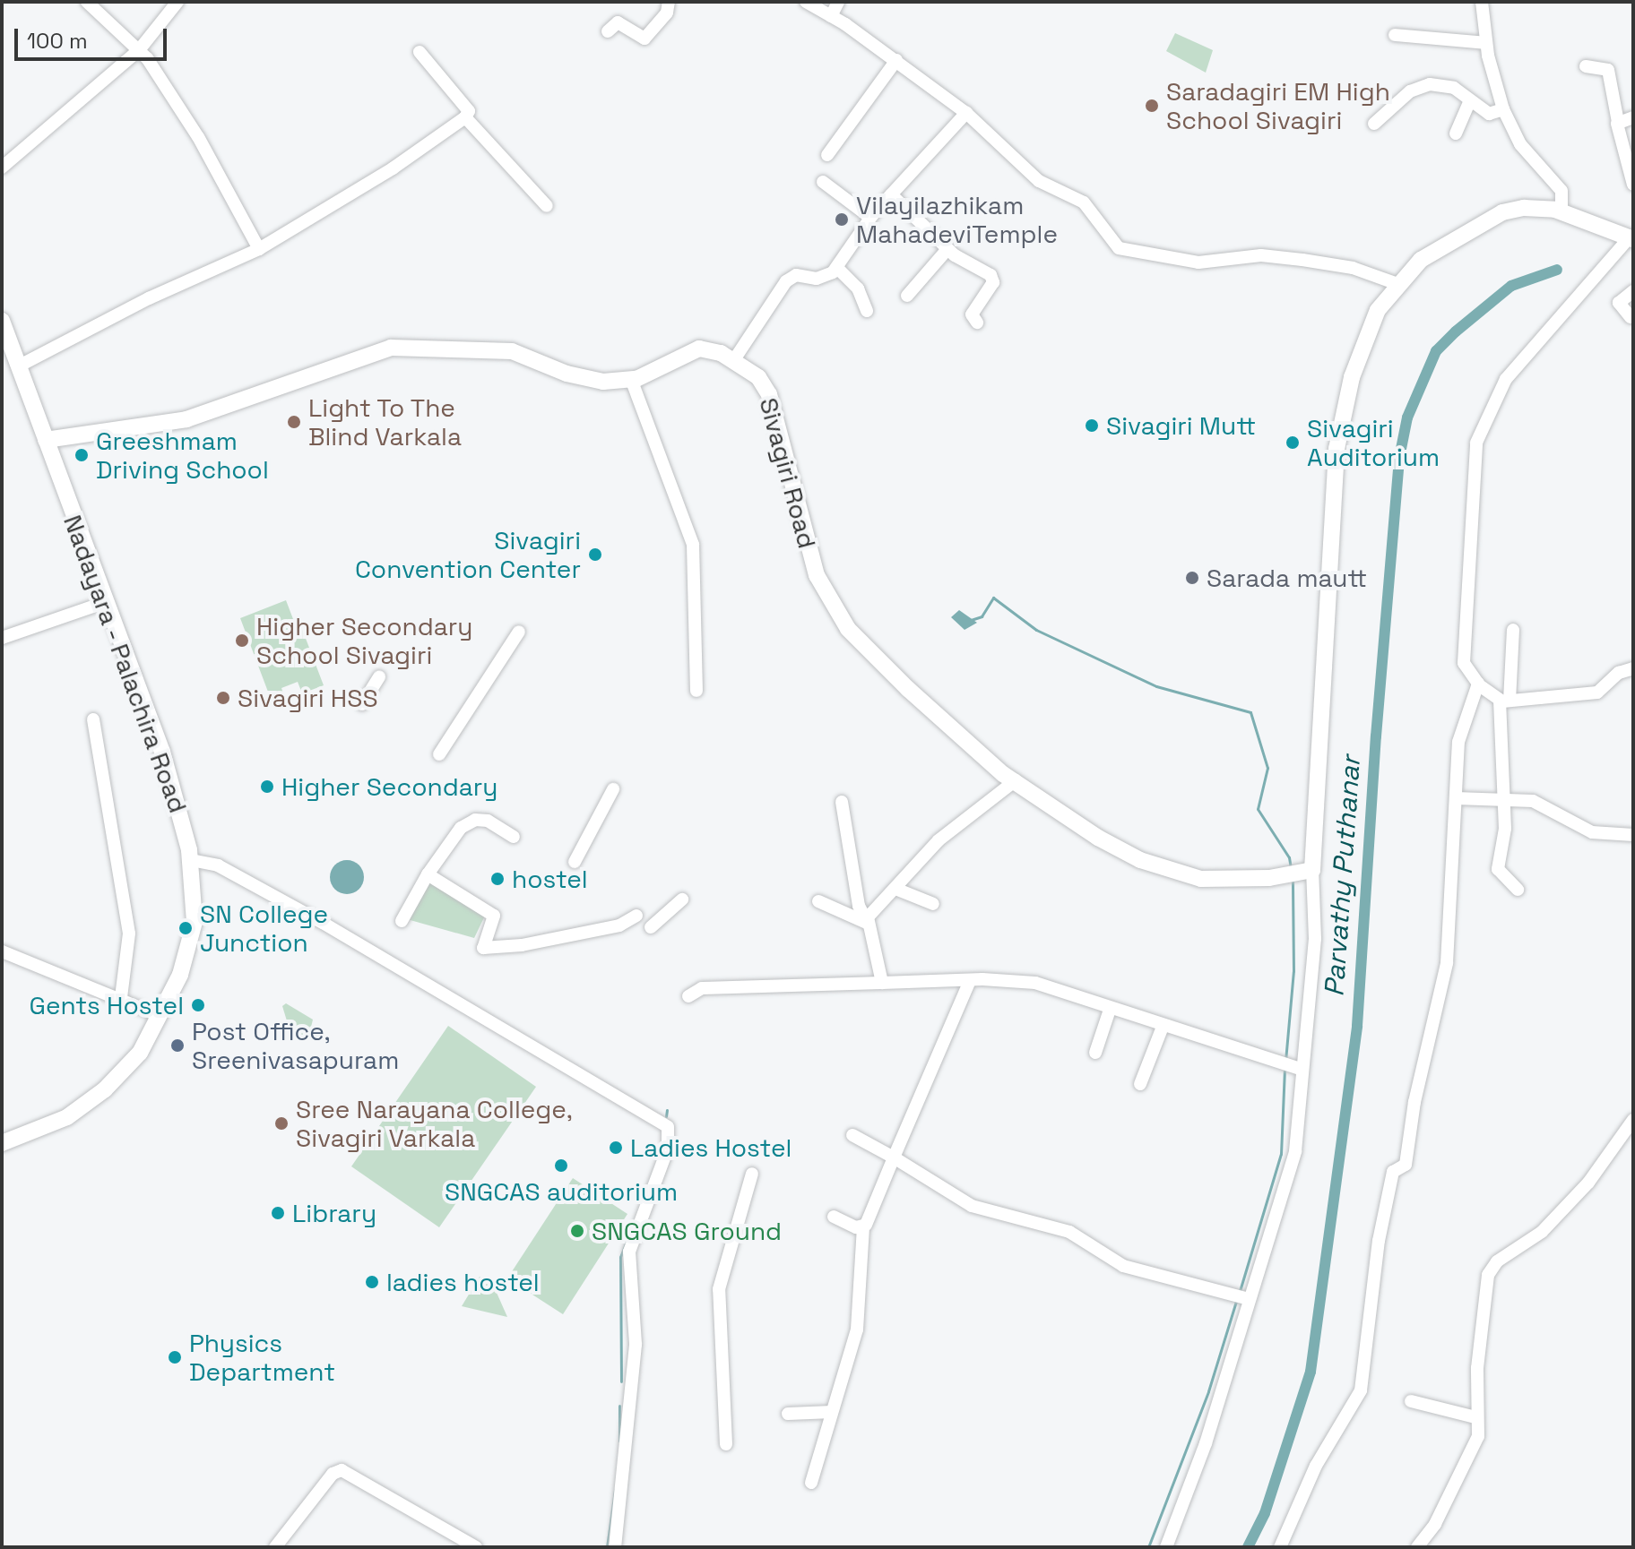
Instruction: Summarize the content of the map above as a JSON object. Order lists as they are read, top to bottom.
{
  "streets": {
    "main road": ["Sivagiri Road", "Nadayara - Palachira Road"]
  },
  "water": ["Parvathy Puthanar"],
  "places": [
    "Saradagiri EM High School Sivagiri",
    "Vilayilazhikam MahadeviTemple",
    "Light To The Blind Varkala",
    "Sivagiri Mutt",
    "Sivagiri Auditorium",
    "Greeshmam Driving School",
    "Sivagiri Convention Center",
    "Sarada mautt",
    "Higher Secondary School Sivagiri",
    "Sivagiri HSS",
    "Higher Secondary",
    "hostel",
    "SN College Junction",
    "Gents Hostel",
    "Post Office, Sreenivasapuram",
    "Sree Narayana College, Sivagiri Varkala",
    "Ladies Hostel",
    "SNGCAS auditorium",
    "Library",
    "SNGCAS Ground",
    "ladies hostel",
    "Physics Department"
  ],
  "scale_bar": "100 m"
}
